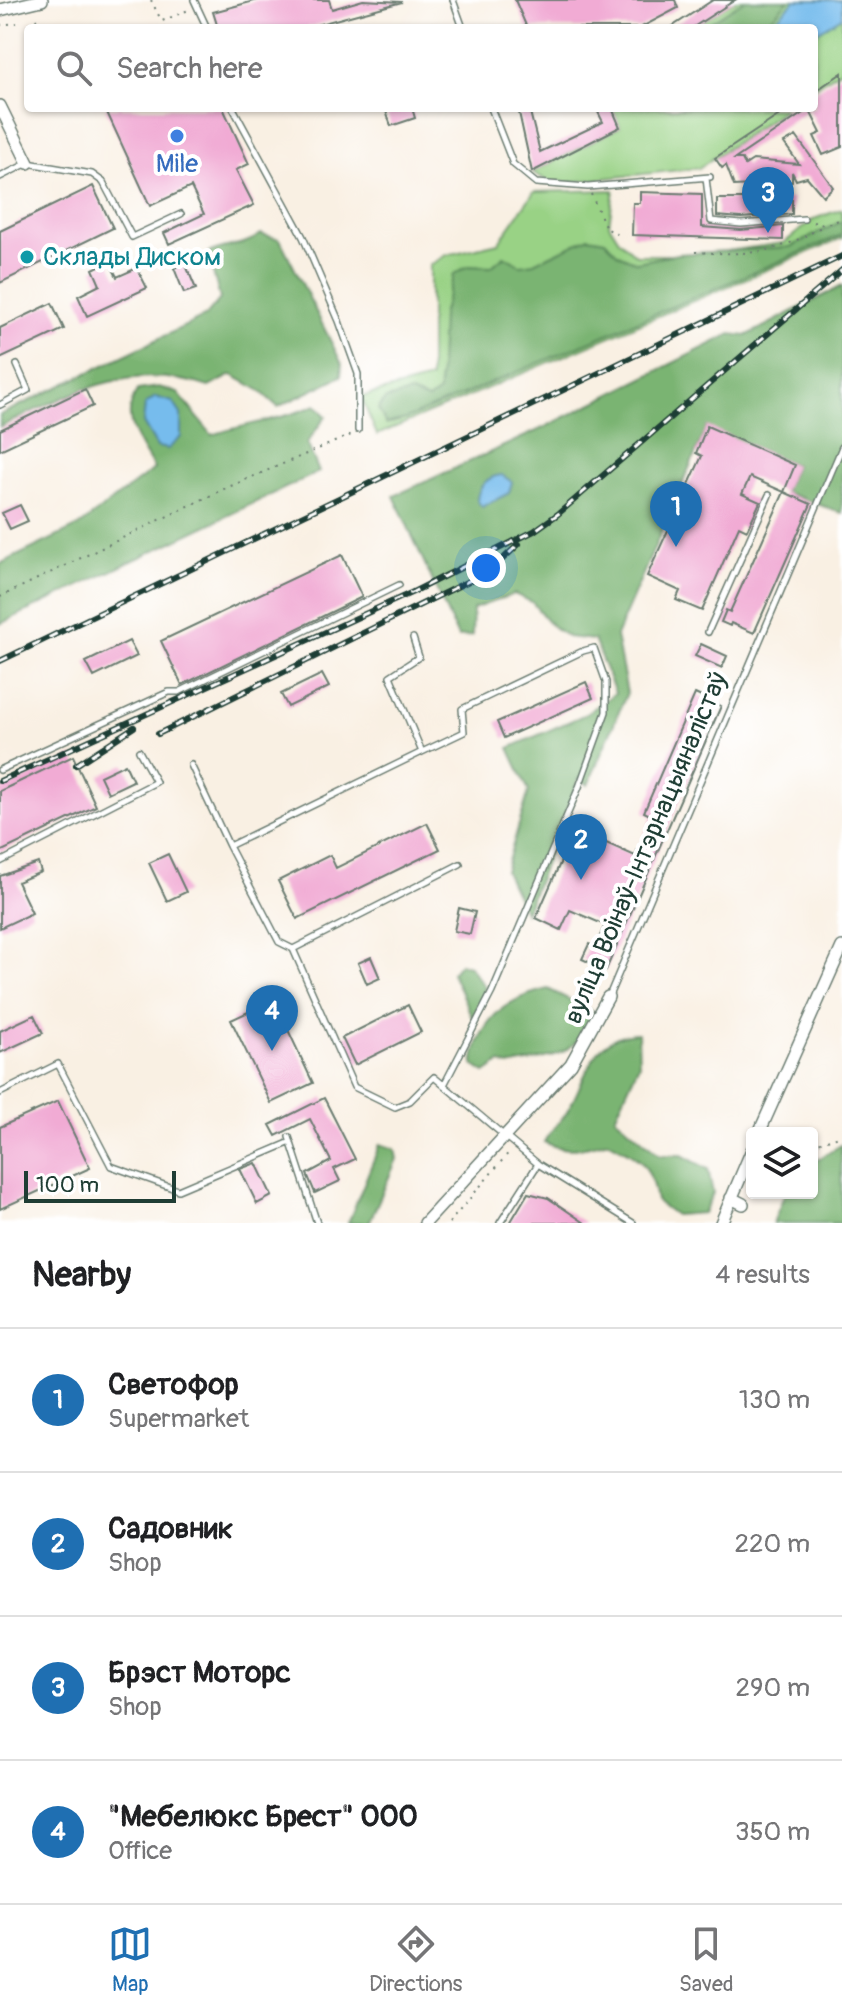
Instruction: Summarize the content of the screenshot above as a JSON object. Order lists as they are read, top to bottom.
{
  "streets": {
    "street": ["вуліца Воінаў-Інтэрнацыяналістаў"]
  },
  "places": ["Mile", "Склады Диском"],
  "scale_bar": "100 m",
  "page": {
    "search": "Search here",
    "pins": [
      "3",
      "1",
      "2",
      "4"
    ],
    "scale": "100 m",
    "heading": ["Nearby", "4 results"],
    "list": [
      {
        "mark": "1",
        "name": "Светофор",
        "note": "Supermarket",
        "value": "130 m"
      },
      {
        "mark": "2",
        "name": "Садовник",
        "note": "Shop",
        "value": "220 m"
      },
      {
        "mark": "3",
        "name": "Брэст Моторс",
        "note": "Shop",
        "value": "290 m"
      },
      {
        "mark": "4",
        "name": "\"Мебелюкс Брест\" ООО",
        "note": "Office",
        "value": "350 m"
      }
    ],
    "nav": ["Map", "Directions", "Saved"]
  }
}
